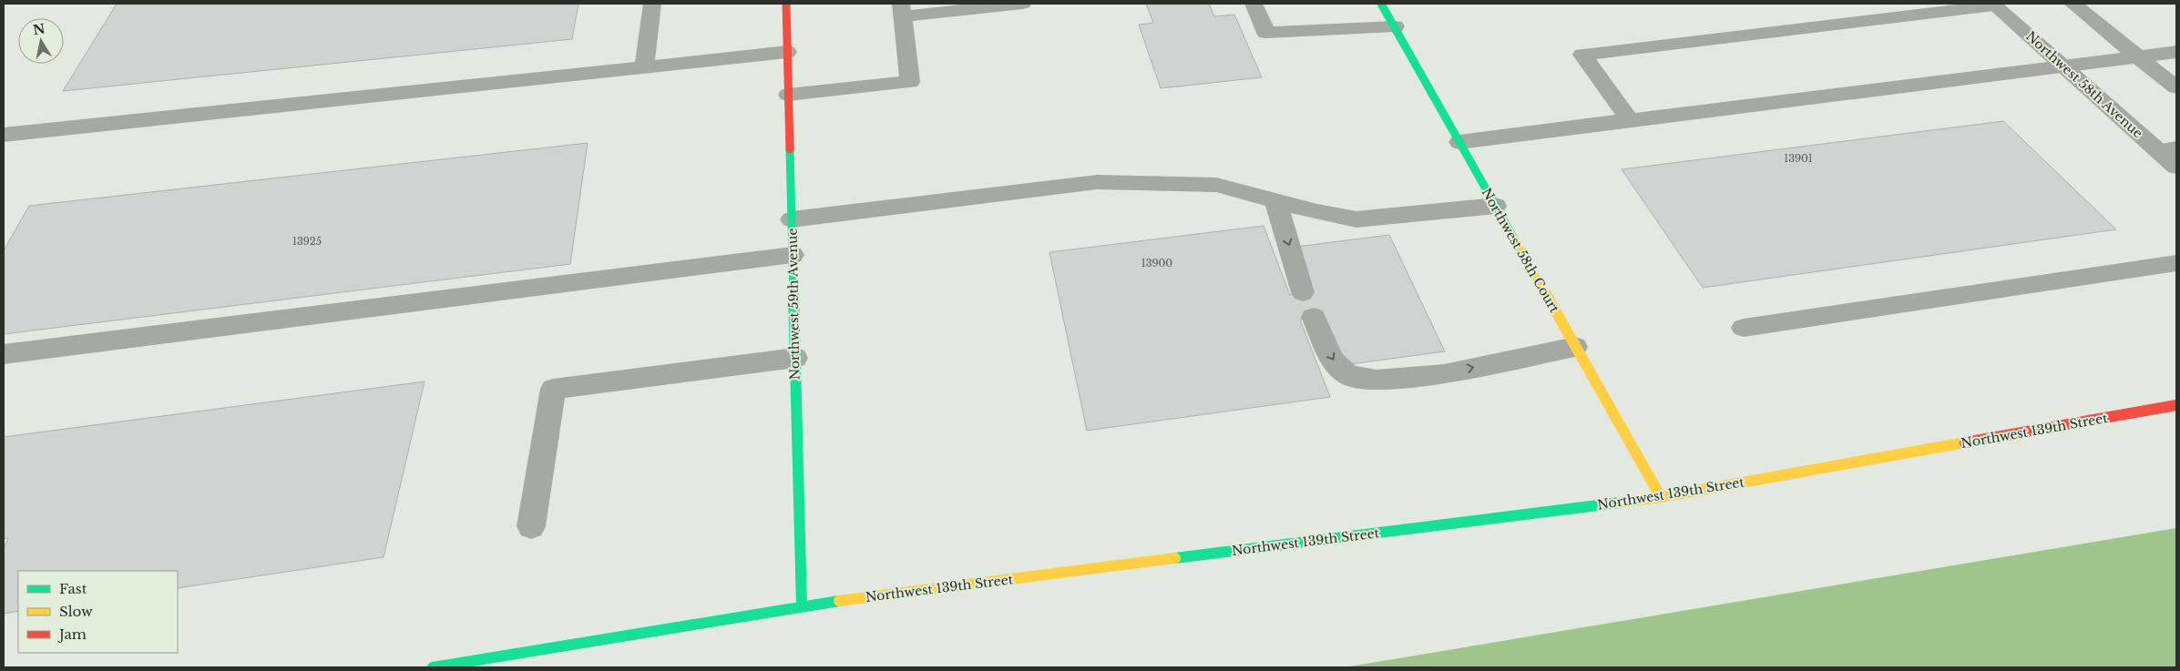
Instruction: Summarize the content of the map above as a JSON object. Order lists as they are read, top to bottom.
{
  "streets": {
    "street": [
      "Northwest 58th Avenue",
      "Northwest 58th Court",
      "Northwest 59th Avenue",
      "Northwest 139th Street"
    ]
  },
  "crossings": [
    ["Northwest 58th Court", "Northwest 139th Street"],
    ["Northwest 59th Avenue", "Northwest 139th Street"]
  ],
  "house_numbers": ["13901", "13925", "13900"],
  "legend": ["Fast", "Slow", "Jam"],
  "north": "top"
}
